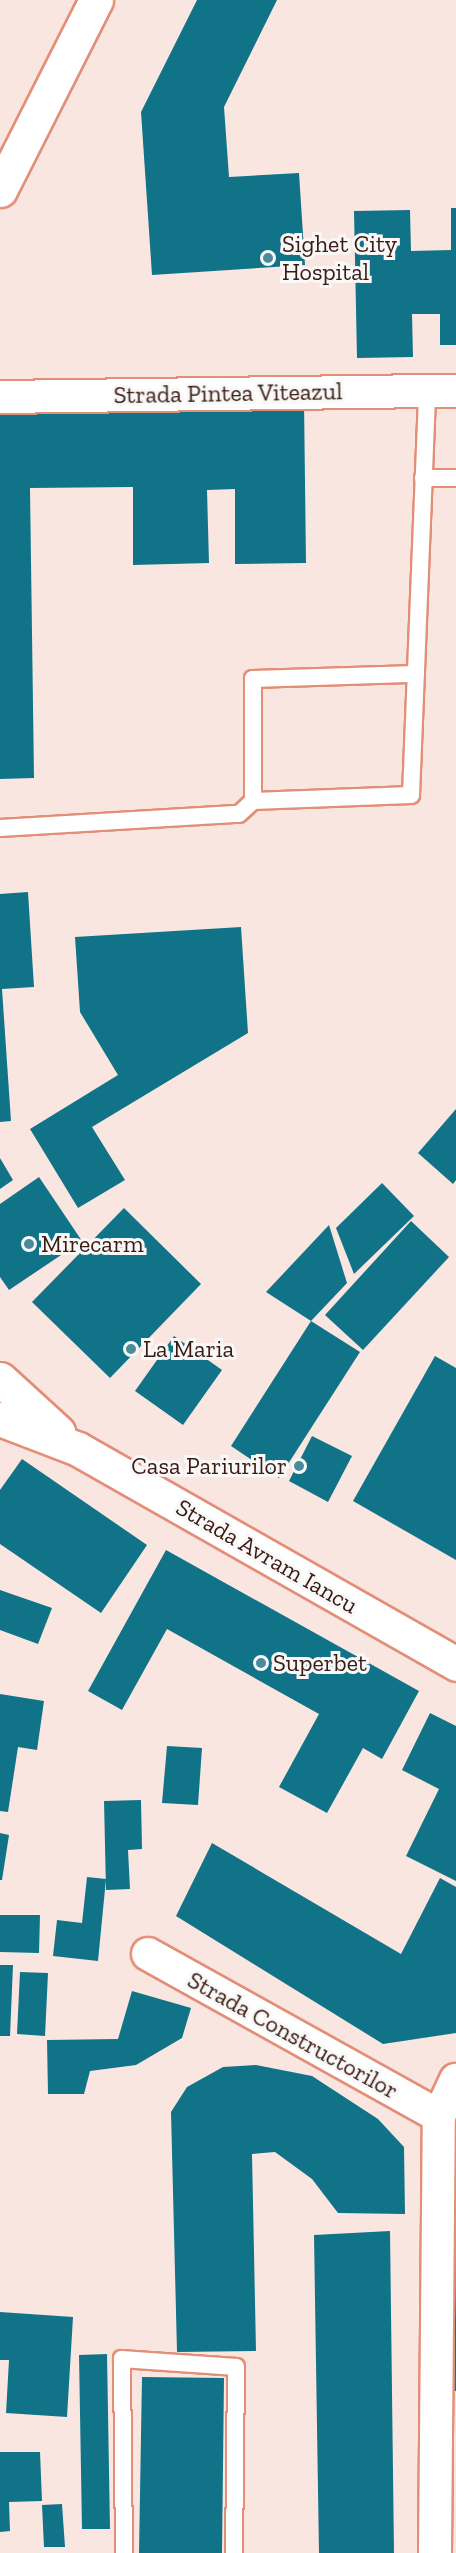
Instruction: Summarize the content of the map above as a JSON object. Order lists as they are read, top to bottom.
{
  "streets": {
    "main road": ["Strada Avram Iancu"],
    "street": ["Strada Pintea Viteazul", "Strada Constructorilor"]
  },
  "places": [
    "Sighet City Hospital",
    "Mirecarm",
    "La Maria",
    "Casa Pariurilor",
    "Superbet"
  ]
}
